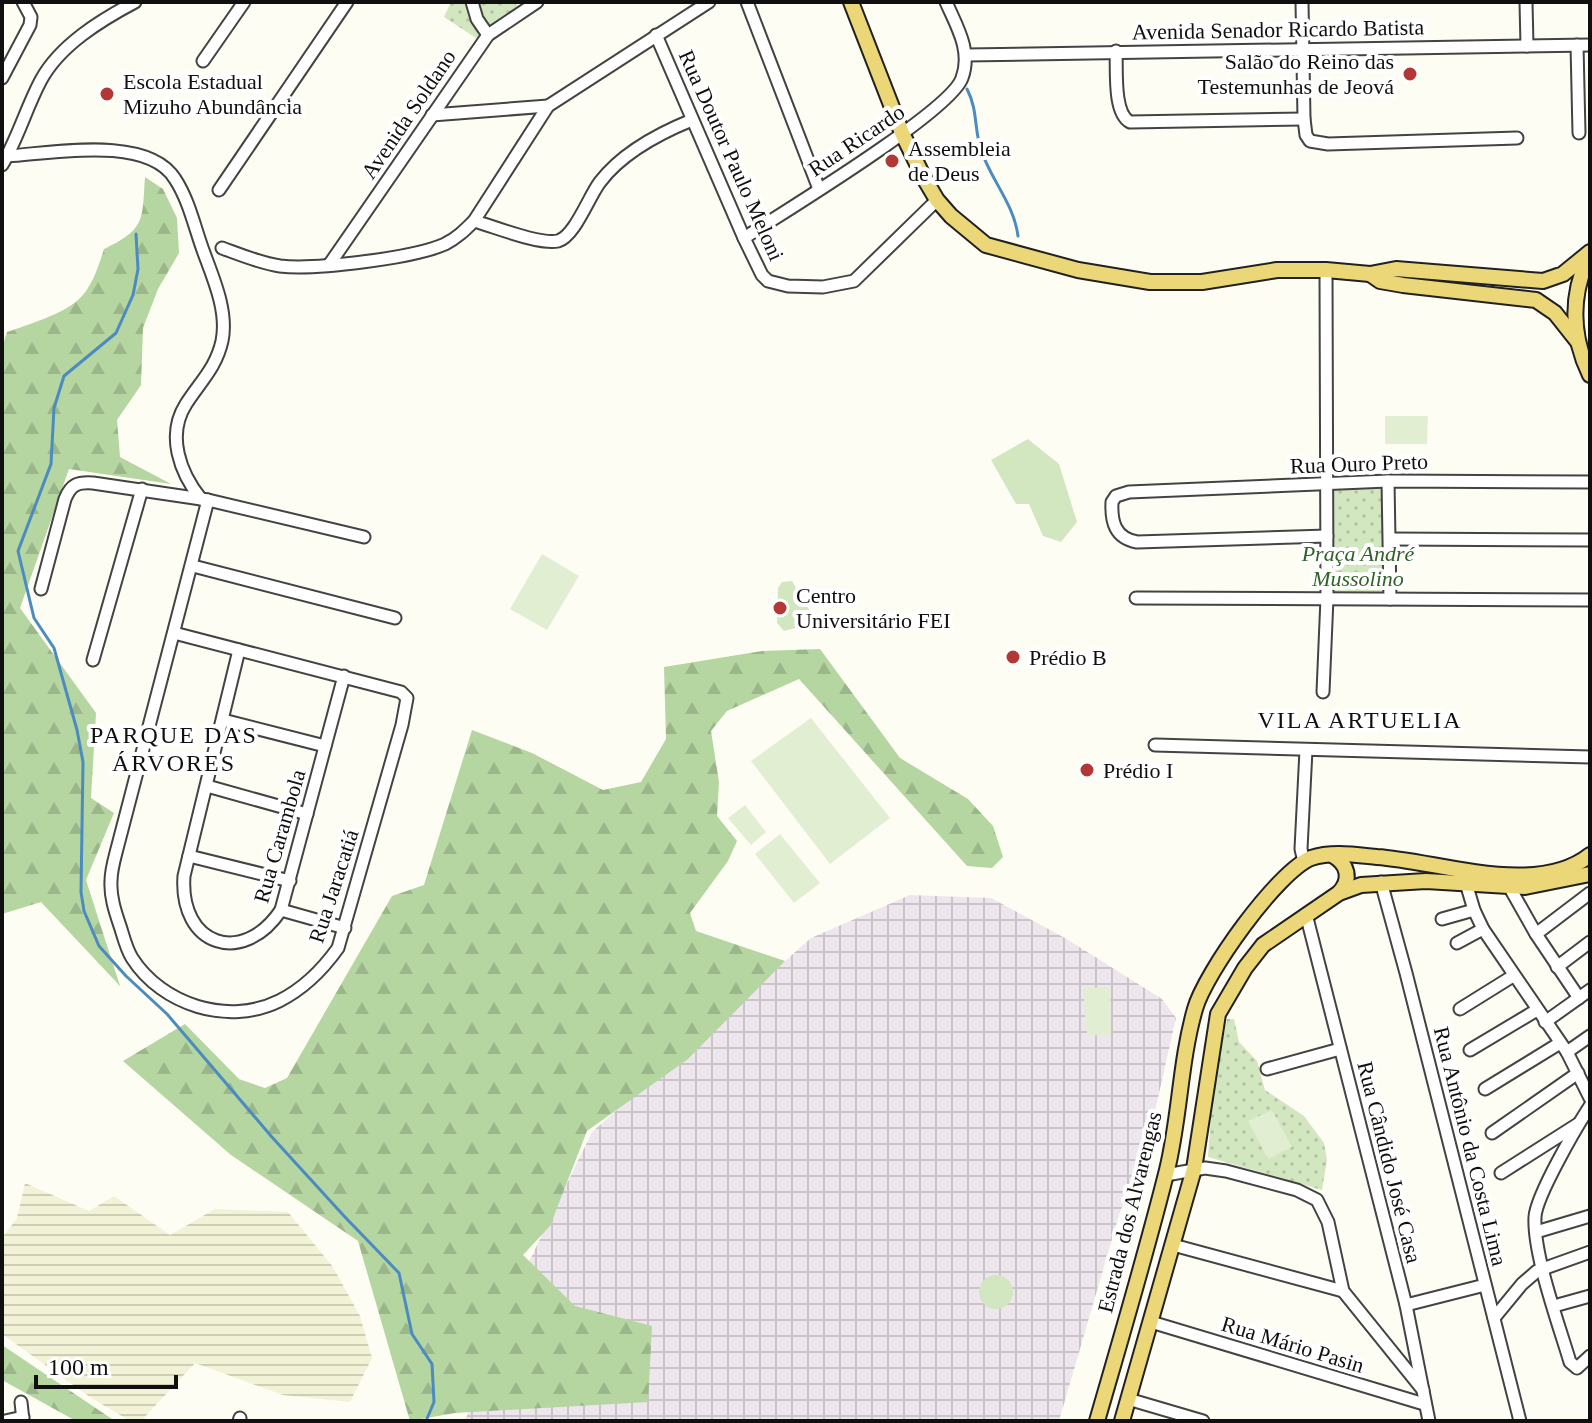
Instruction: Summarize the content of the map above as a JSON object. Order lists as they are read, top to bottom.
{
  "streets": {
    "main road": ["Estrada dos Alvarengas"],
    "street": [
      "Avenida Senador Ricardo Batista",
      "Avenida Soldano",
      "Rua Ricardo",
      "Rua Doutor Paulo Meloni",
      "Rua Ouro Preto",
      "Rua Carambola",
      "Rua Jaracatiá",
      "Rua Antônio da Costa Lima",
      "Rua Cândido José Casa",
      "Rua Mário Pasin"
    ]
  },
  "crossings": [
    ["Avenida Senador Ricardo Batista", "Rua Ricardo"],
    ["Rua Ricardo", "Rua Doutor Paulo Meloni"],
    ["Rua Carambola", "Rua Jaracatiá"],
    ["Rua Antônio da Costa Lima", "Estrada dos Alvarengas"],
    ["Rua Cândido José Casa", "Estrada dos Alvarengas"],
    ["Rua Cândido José Casa", "Rua Mário Pasin"],
    ["Estrada dos Alvarengas", "Rua Mário Pasin"]
  ],
  "districts": ["VILA ARTUELIA", "PARQUE DAS ÁRVORES"],
  "parks": ["Praça André Mussolino"],
  "places": [
    "Salão do Reino das Testemunhas de Jeová",
    "Escola Estadual Mizuho Abundância",
    "Assembleia de Deus",
    "Centro Universitário FEI",
    "Prédio B",
    "Prédio I"
  ],
  "scale_bar": "100 m"
}
